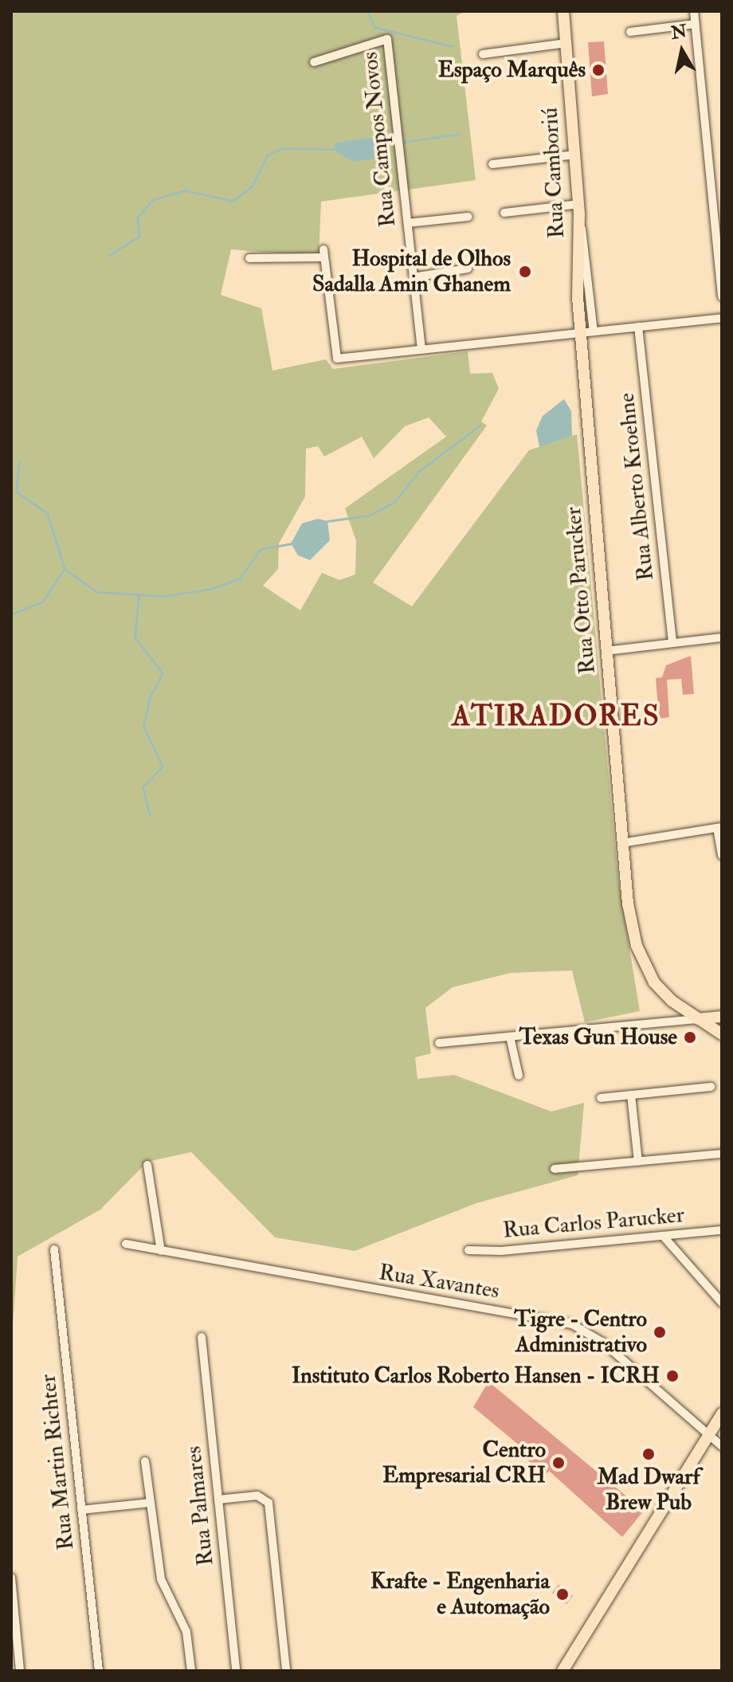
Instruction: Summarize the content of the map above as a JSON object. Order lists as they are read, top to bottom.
{
  "streets": {
    "main road": ["Rua Camboriú", "Rua Otto Parucker"],
    "street": [
      "Rua Campos Novos",
      "Rua Alberto Kroehne",
      "Rua Carlos Parucker",
      "Rua Xavantes",
      "Rua Martin Richter",
      "Rua Palmares"
    ]
  },
  "crossings": [
    ["Rua Camboriú", "Rua Otto Parucker"]
  ],
  "districts": ["ATIRADORES"],
  "places": [
    "Espaço Marquês",
    "Hospital de Olhos Sadalla Amin Ghanem",
    "Texas Gun House",
    "Tigre - Centro Administrativo",
    "Instituto Carlos Roberto Hansen - ICRH",
    "Mad Dwarf Brew Pub",
    "Centro Empresarial CRH",
    "Krafte - Engenharia e Automação"
  ],
  "north": "top"
}
